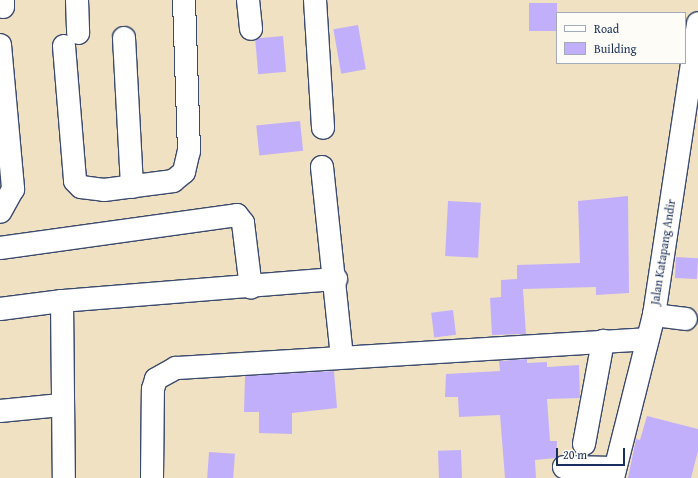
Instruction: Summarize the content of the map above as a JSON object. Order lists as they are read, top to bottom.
{
  "streets": {
    "street": ["Jalan Katapang Andir"]
  },
  "legend": ["Road", "Building"],
  "scale_bar": "20 m"
}
